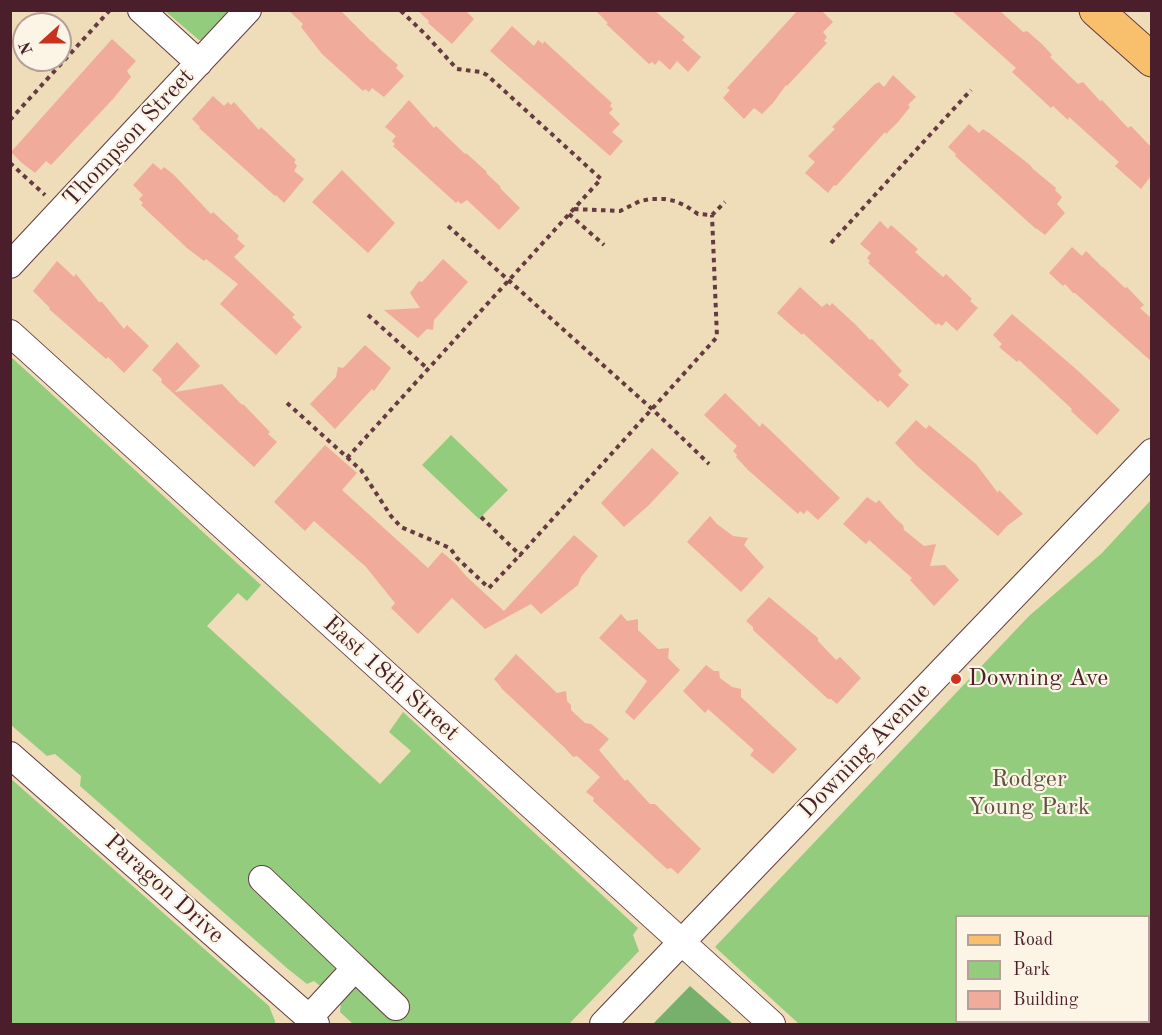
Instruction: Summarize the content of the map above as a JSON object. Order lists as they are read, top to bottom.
{
  "streets": {
    "street": [
      "Thompson Street",
      "East 18th Street",
      "Downing Avenue",
      "Paragon Drive"
    ]
  },
  "crossings": [
    ["East 18th Street", "Downing Avenue"]
  ],
  "parks": ["Rodger Young Park"],
  "places": ["Downing Ave"],
  "legend": ["Road", "Park", "Building"],
  "north": "left"
}
